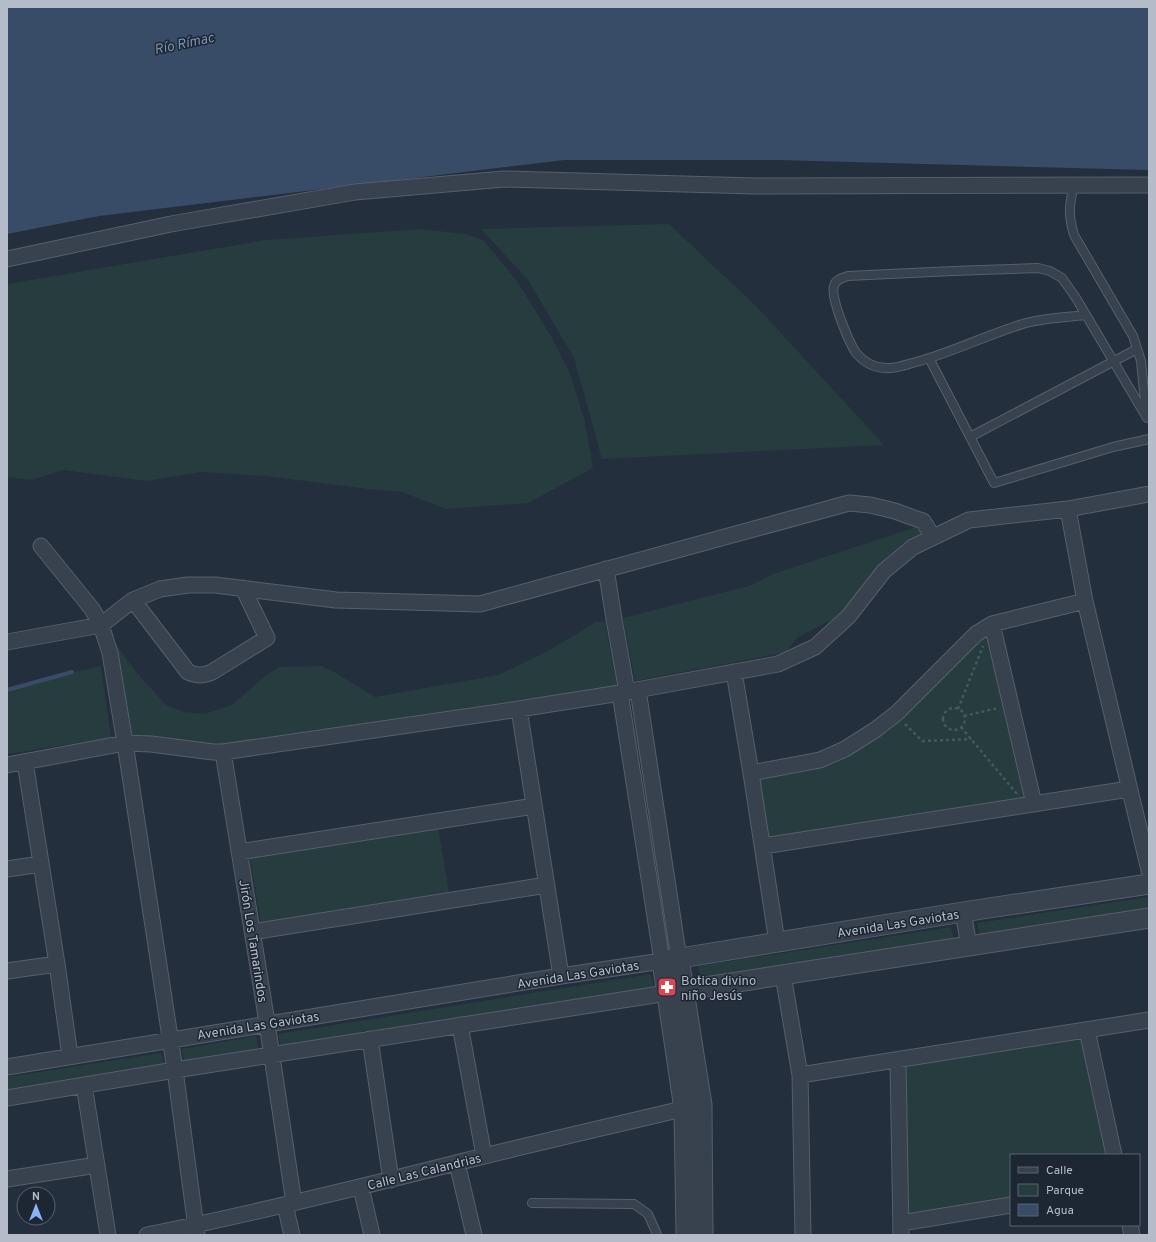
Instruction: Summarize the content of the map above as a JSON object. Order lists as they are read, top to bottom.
{
  "streets": {
    "street": ["Avenida Las Gaviotas", "Jirón Los Tamarindos", "Calle Las Calandrias"]
  },
  "crossings": [
    ["Avenida Las Gaviotas", "Jirón Los Tamarindos"],
    ["Jirón Los Tamarindos", "Calle Las Calandrias"]
  ],
  "water": ["Río Rímac"],
  "places": {
    "pharmacy": ["Botica divino niño Jesús"]
  },
  "legend": ["Calle", "Parque", "Agua"],
  "north": "top"
}
